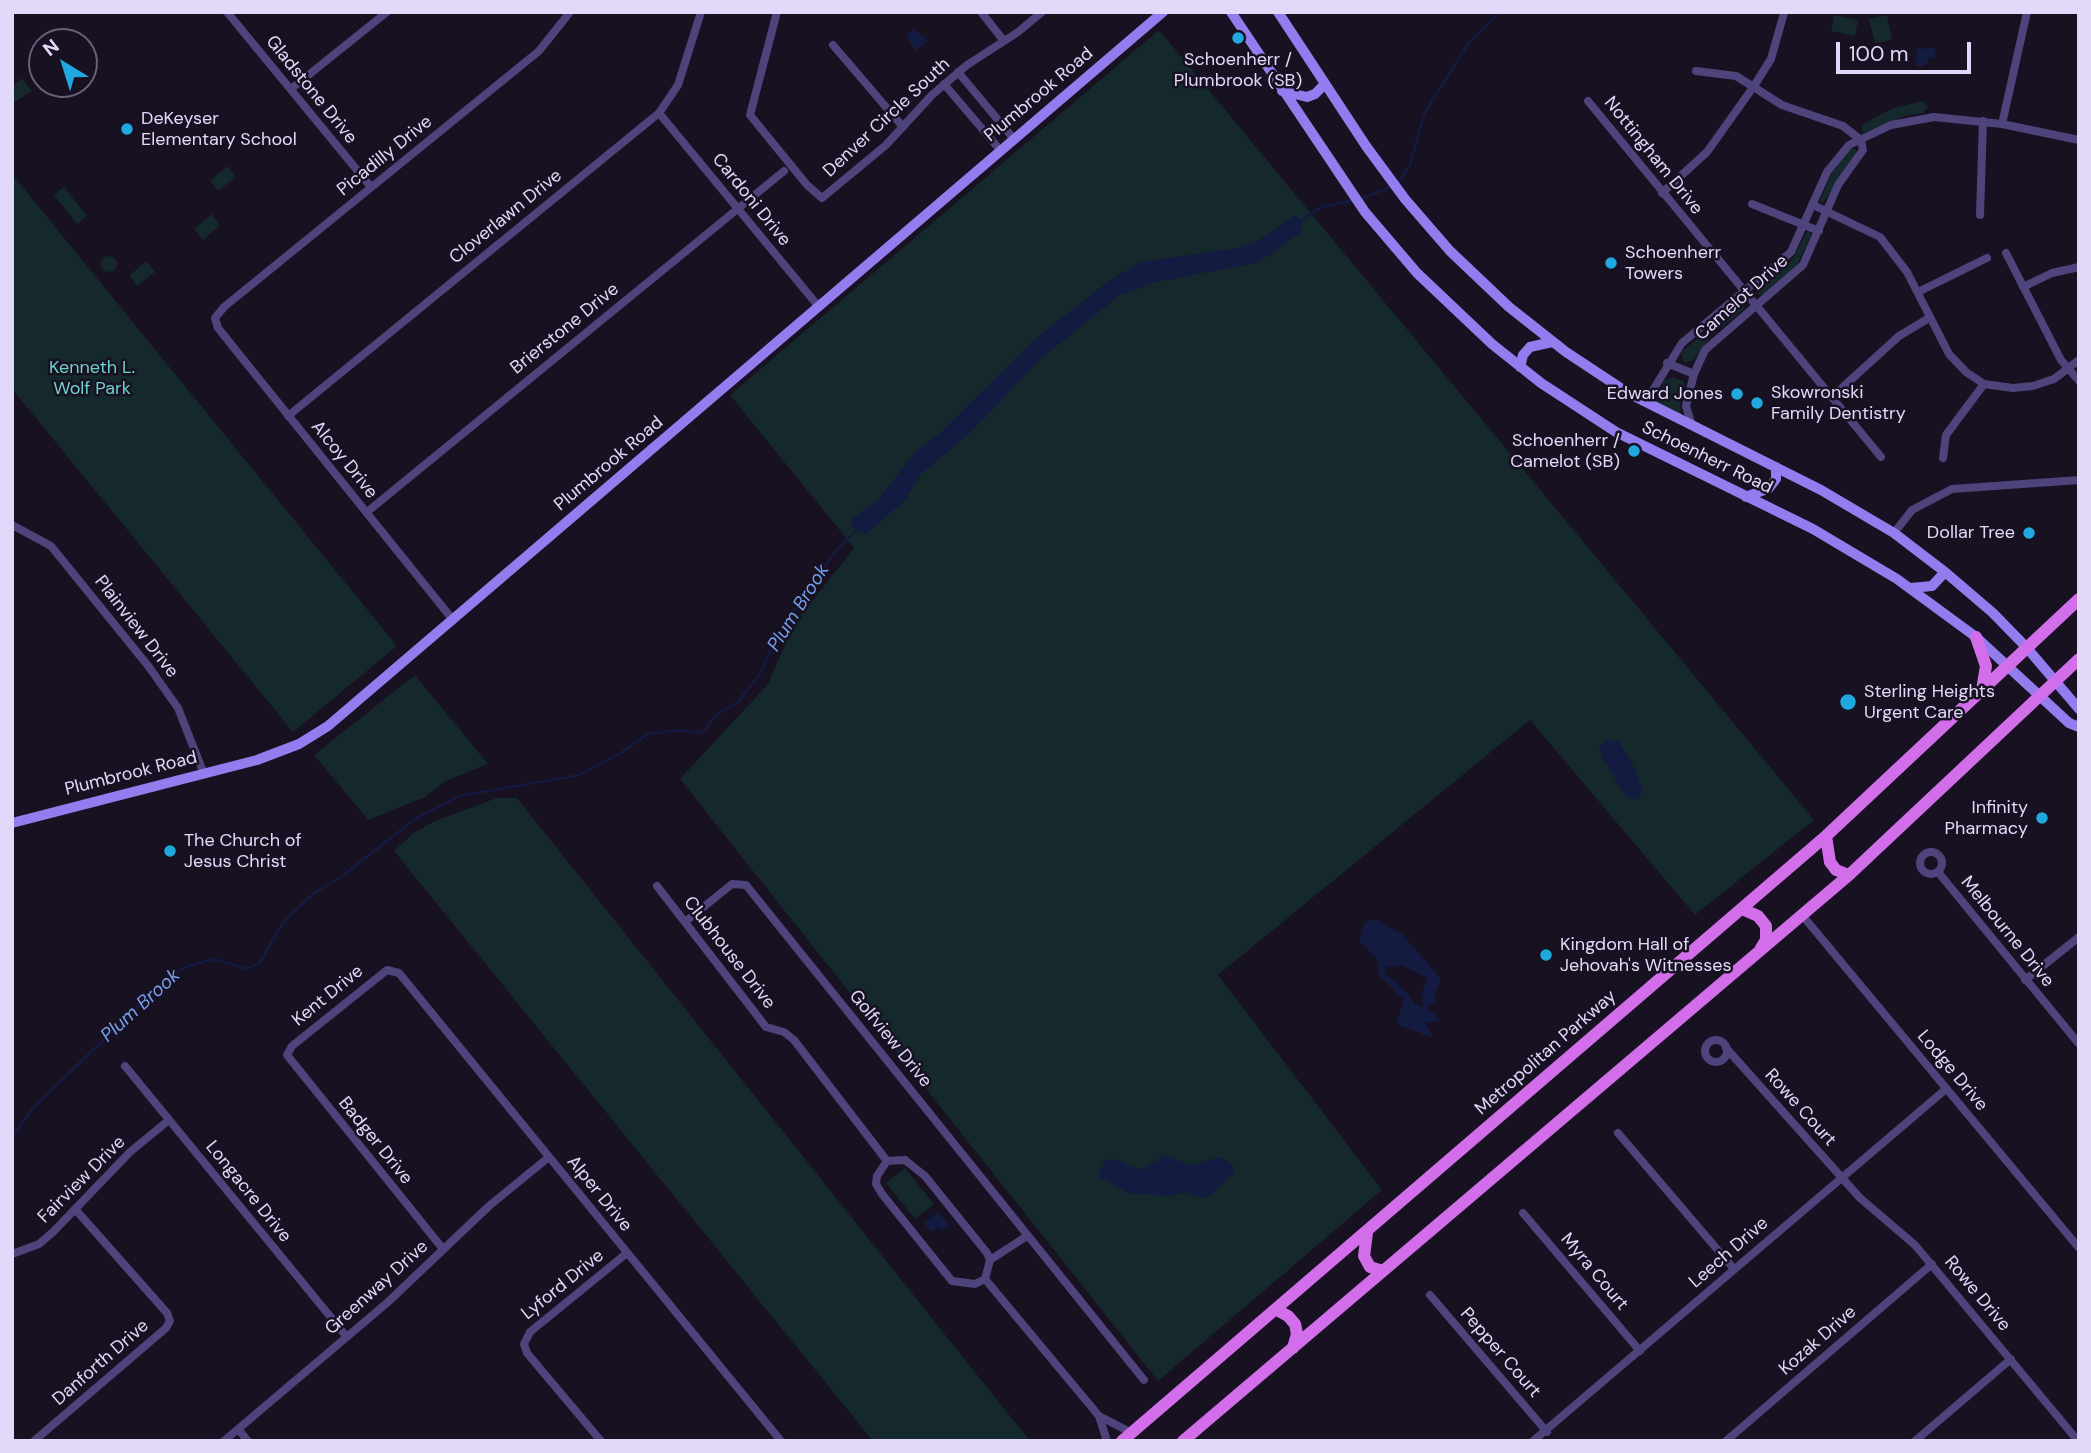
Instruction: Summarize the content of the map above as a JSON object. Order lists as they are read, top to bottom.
{
  "streets": {
    "main road": ["Plumbrook Road", "Schoenherr Road", "Metropolitan Parkway"],
    "street": [
      "Gladstone Drive",
      "Denver Circle South",
      "Picadilly Drive",
      "Nottingham Drive",
      "Cardoni Drive",
      "Cloverlawn Drive",
      "Camelot Drive",
      "Brierstone Drive",
      "Alcoy Drive",
      "Plainview Drive",
      "Melbourne Drive",
      "Clubhouse Drive",
      "Kent Drive",
      "Golfview Drive",
      "Lodge Drive",
      "Rowe Court",
      "Badger Drive",
      "Fairview Drive",
      "Longacre Drive",
      "Alper Drive",
      "Leech Drive",
      "Myra Court",
      "Lyford Drive",
      "Greenway Drive",
      "Rowe Drive",
      "Kozak Drive",
      "Pepper Court",
      "Danforth Drive"
    ]
  },
  "crossings": [
    ["Gladstone Drive", "Picadilly Drive"],
    ["Plumbrook Road", "Cardoni Drive"],
    ["Plumbrook Road", "Alcoy Drive"],
    ["Plumbrook Road", "Plainview Drive"],
    ["Picadilly Drive", "Alcoy Drive"],
    ["Nottingham Drive", "Camelot Drive"],
    ["Cardoni Drive", "Cloverlawn Drive"],
    ["Cardoni Drive", "Brierstone Drive"],
    ["Cloverlawn Drive", "Alcoy Drive"],
    ["Camelot Drive", "Schoenherr Road"],
    ["Brierstone Drive", "Alcoy Drive"],
    ["Schoenherr Road", "Metropolitan Parkway"],
    ["Clubhouse Drive", "Golfview Drive"],
    ["Kent Drive", "Badger Drive"],
    ["Kent Drive", "Alper Drive"],
    ["Lodge Drive", "Leech Drive"],
    ["Rowe Court", "Leech Drive"],
    ["Rowe Court", "Rowe Drive"],
    ["Badger Drive", "Greenway Drive"],
    ["Fairview Drive", "Longacre Drive"],
    ["Fairview Drive", "Danforth Drive"],
    ["Longacre Drive", "Greenway Drive"],
    ["Alper Drive", "Lyford Drive"],
    ["Alper Drive", "Greenway Drive"],
    ["Leech Drive", "Myra Court"],
    ["Leech Drive", "Rowe Drive"],
    ["Leech Drive", "Pepper Court"],
    ["Rowe Drive", "Kozak Drive"]
  ],
  "water": ["Plum Brook"],
  "parks": ["Kenneth L. Wolf Park"],
  "places": [
    "Schoenherr / Plumbrook (SB)",
    "DeKeyser Elementary School",
    "Schoenherr Towers",
    "Edward Jones",
    "Skowronski Family Dentistry",
    "Schoenherr / Camelot (SB)",
    "Dollar Tree",
    "Sterling Heights Urgent Care",
    "Infinity Pharmacy",
    "The Church of Jesus Christ",
    "Kingdom Hall of Jehovah's Witnesses"
  ],
  "scale_bar": "100 m",
  "north": "top left"
}
